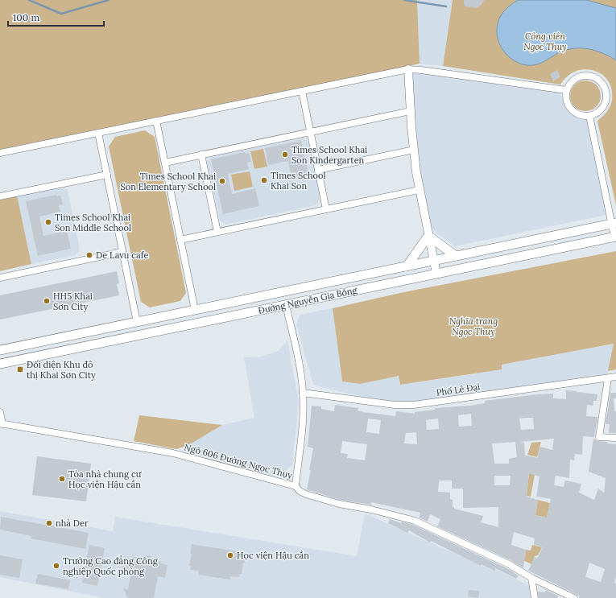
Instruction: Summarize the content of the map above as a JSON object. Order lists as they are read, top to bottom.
{
  "streets": {
    "main road": ["Đường Nguyễn Gia Bồng"],
    "street": ["Phố Lê Đại", "Ngõ 606 Đường Ngọc Thụy"]
  },
  "parks": ["Công viên Ngọc Thụy", "Nghĩa trang Ngọc Thuỵ"],
  "places": {
    "other": [
      "Times School Khai Son Kindergarten",
      "Times School Khai Son",
      "Times School Khai Son Elementary School",
      "Times School Khai Son Middle School",
      "De Lavu cafe",
      "HH5 Khai Sơn City",
      "Tòa nhà chung cư Học viện Hậu cần",
      "nhà Der",
      "Học viện Hậu cần",
      "Trường Cao đẳng Công nghiệp Quốc phòng"
    ],
    "transit": ["Đối diện Khu đô thị Khai Sơn City"]
  },
  "scale_bar": "100 m"
}
